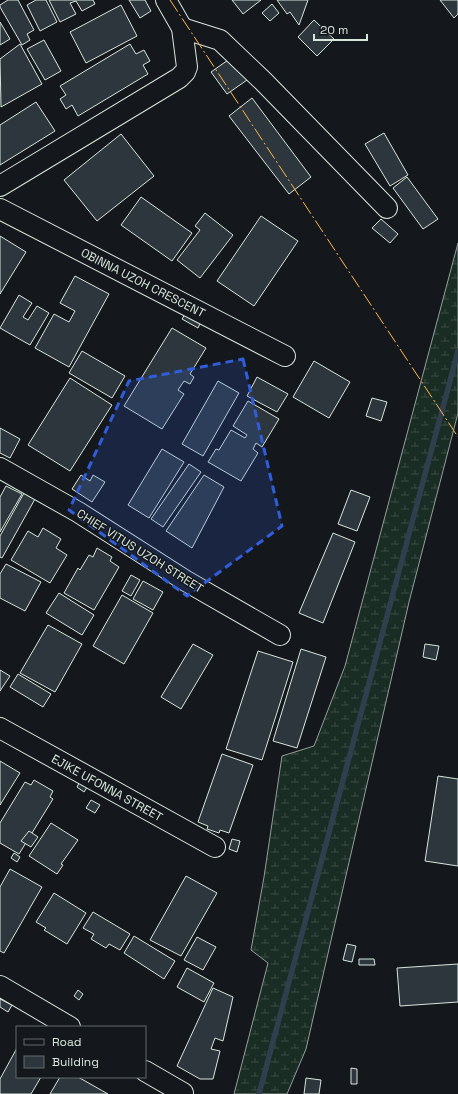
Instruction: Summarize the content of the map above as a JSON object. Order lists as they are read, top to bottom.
{
  "streets": {
    "street": ["OBINNA UZOH CRESCENT", "CHIEF VITUS UZOH STREET", "EJIKE UFONNA STREET"]
  },
  "legend": ["Road", "Building"],
  "scale_bar": "20 m"
}
